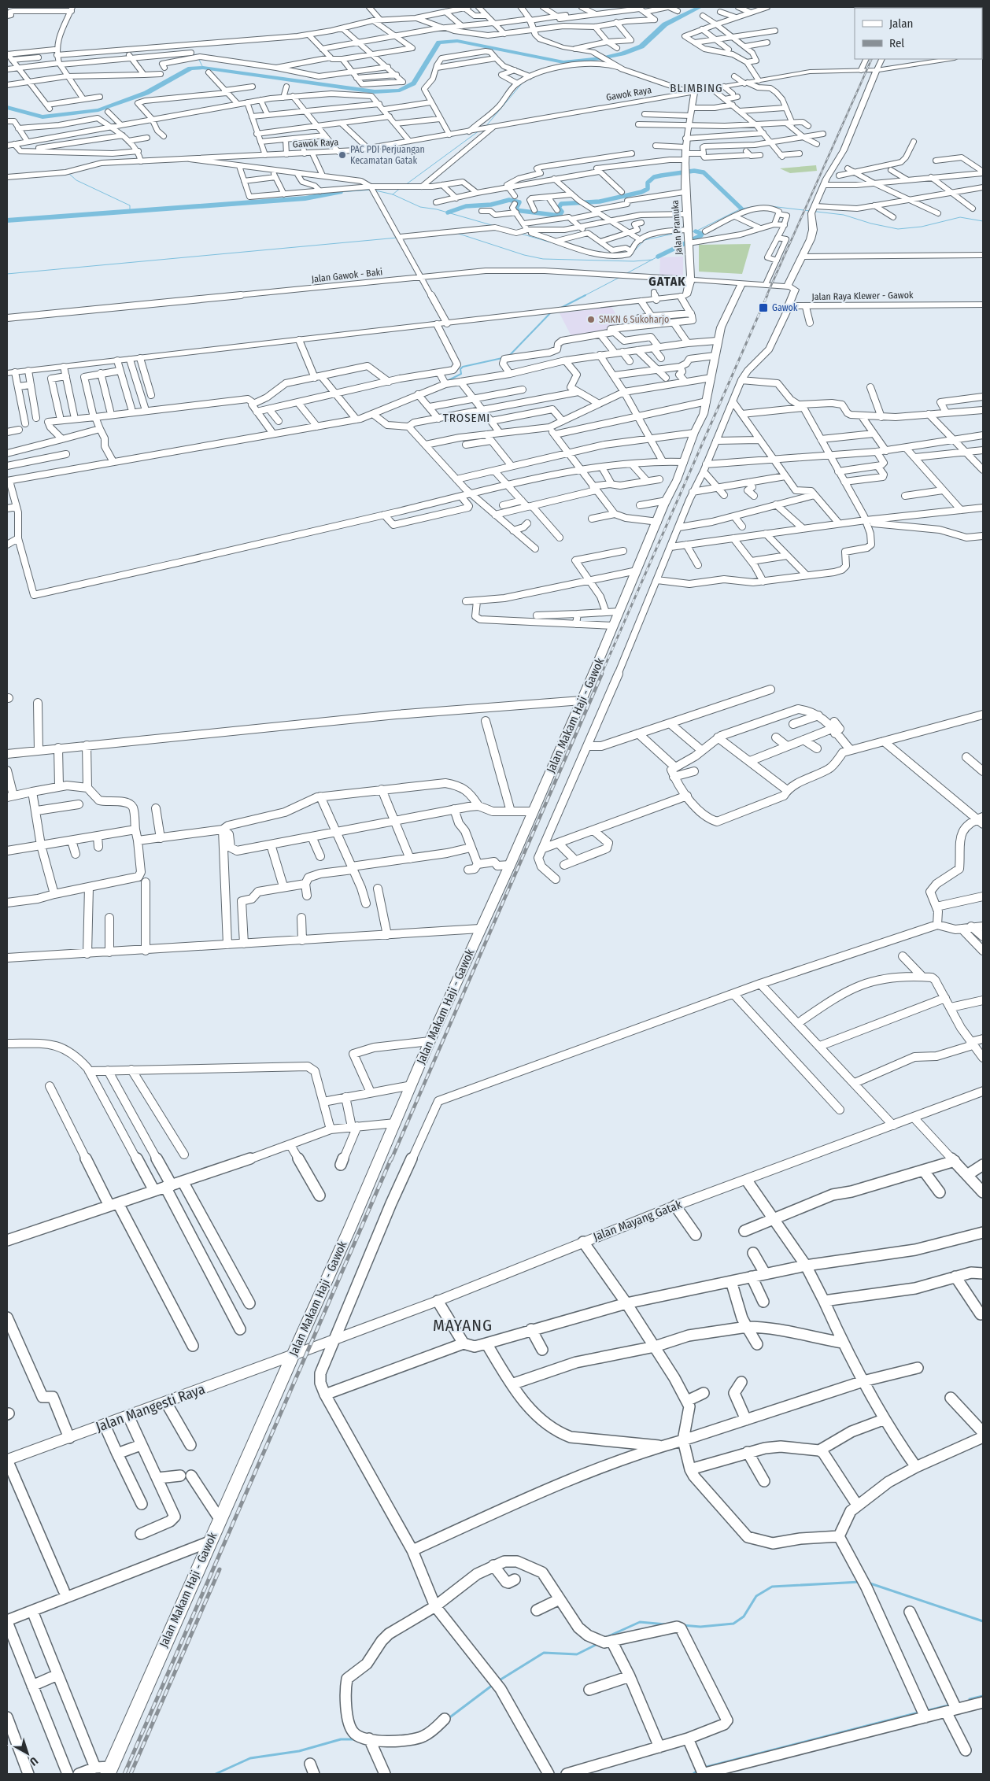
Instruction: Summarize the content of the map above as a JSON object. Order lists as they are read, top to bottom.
{
  "streets": {
    "street": [
      "Gawok Raya",
      "Jalan Pramuka",
      "Jalan Gawok - Baki",
      "Jalan Raya Klewer - Gawok",
      "Jalan Makam Haji - Gawok",
      "Jalan Mayang Gatak",
      "Jalan Mangesti Raya"
    ]
  },
  "crossings": [
    ["Gawok Raya", "Jalan Pramuka"],
    ["Jalan Pramuka", "Jalan Gawok - Baki"],
    ["Jalan Makam Haji - Gawok", "Jalan Mayang Gatak"],
    ["Jalan Makam Haji - Gawok", "Jalan Mangesti Raya"],
    ["Jalan Mayang Gatak", "Jalan Mangesti Raya"]
  ],
  "districts": [
    "BLIMBING",
    "GATAK",
    "TROSEMI",
    "MAYANG"
  ],
  "places": {
    "other": ["PAC PDI Perjuangan Kecamatan Gatak", "SMKN 6 Sukoharjo"],
    "transit": ["Gawok"]
  },
  "legend": ["Jalan", "Rel"],
  "north": "bottom right"
}
